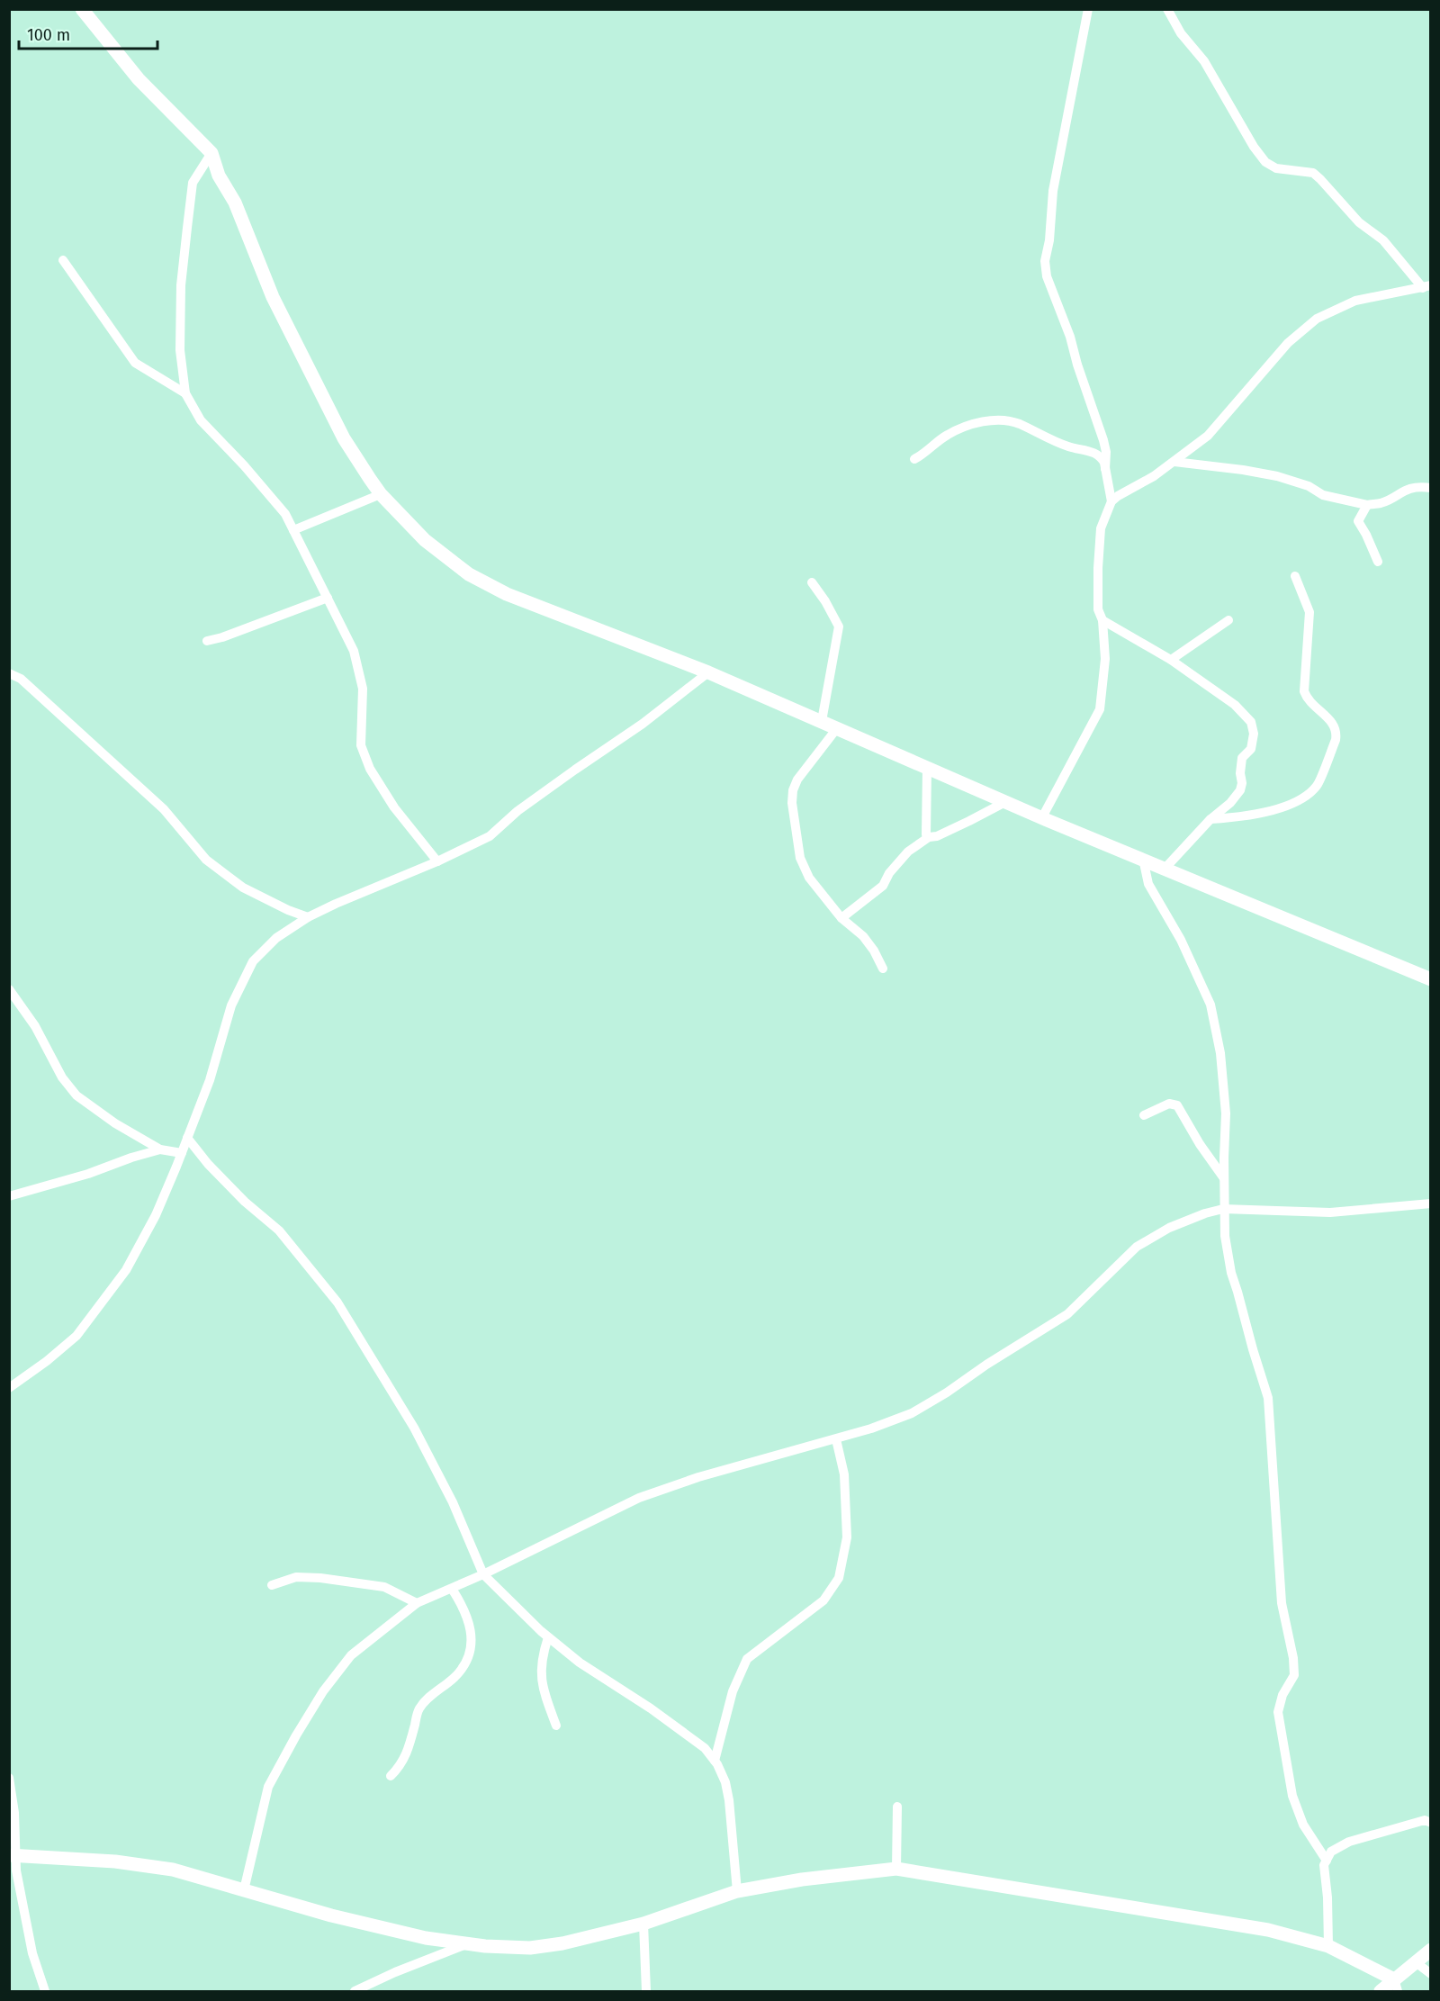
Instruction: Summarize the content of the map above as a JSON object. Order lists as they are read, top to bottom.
{
  "scale_bar": "100 m"
}
